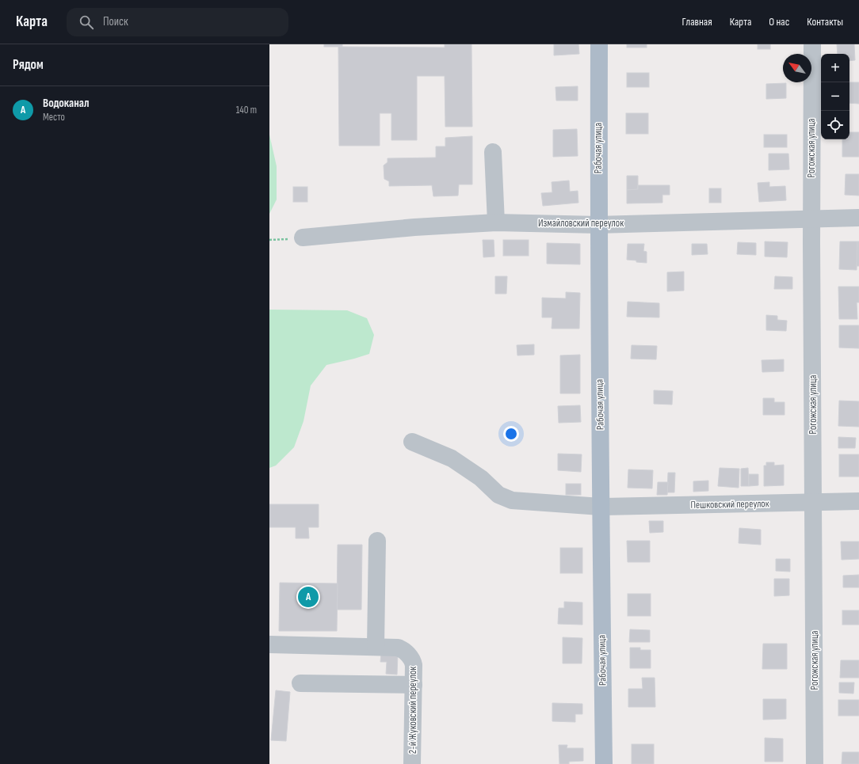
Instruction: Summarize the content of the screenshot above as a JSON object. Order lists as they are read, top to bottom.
{
  "streets": {
    "main road": ["Рабочая улица"],
    "street": [
      "Рогожская улица",
      "Измайловский переулок",
      "Пешковский переулок",
      "2-й Жуковский переулок"
    ]
  },
  "crossings": [
    ["Рабочая улица", "Измайловский переулок"],
    ["Рабочая улица", "Пешковский переулок"],
    ["Рогожская улица", "Измайловский переулок"],
    ["Рогожская улица", "Пешковский переулок"]
  ],
  "north": "top left",
  "page": {
    "header": "Карта",
    "search": "Поиск",
    "nav": [
      "Главная",
      "Карта",
      "О нас",
      "Контакты"
    ],
    "heading": "Рядом",
    "map_buttons": ["+", "−"],
    "list": [
      {
        "mark": "A",
        "name": "Водоканал",
        "note": "Место",
        "value": "140 m"
      }
    ],
    "pins": "A"
  }
}
